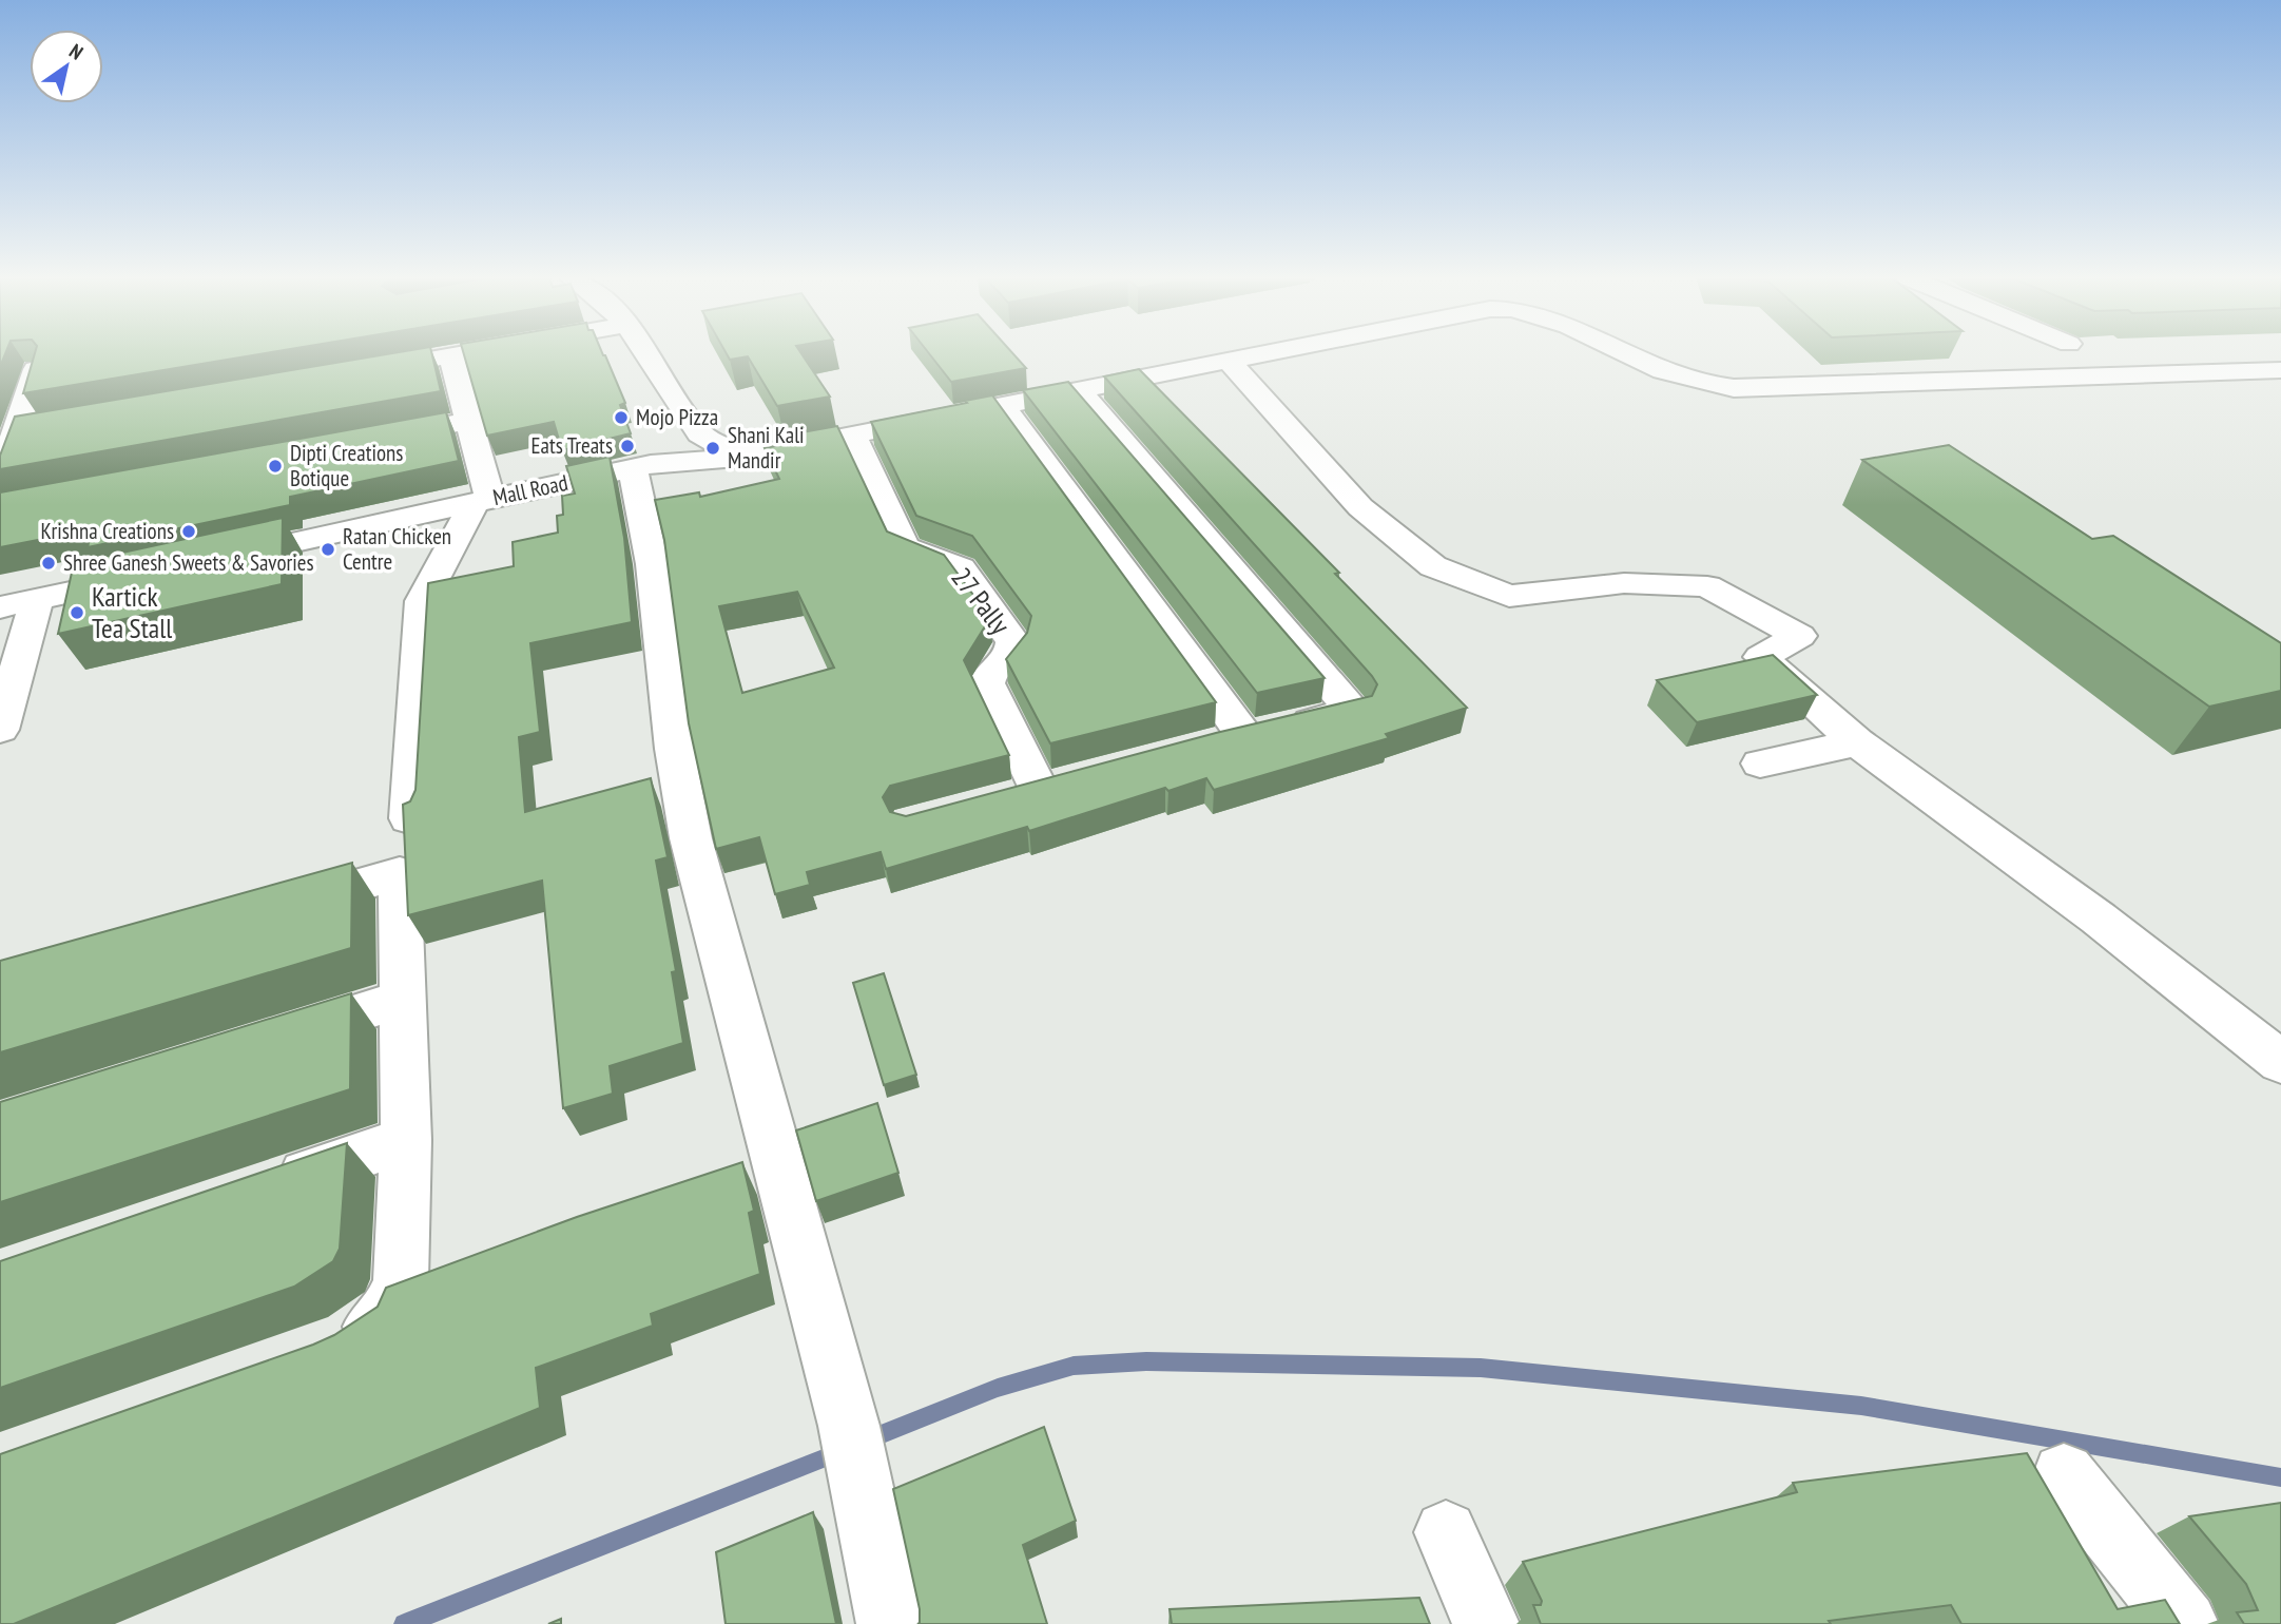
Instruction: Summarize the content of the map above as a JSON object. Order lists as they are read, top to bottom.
{
  "streets": {
    "street": ["Mall Road", "27 Pally"]
  },
  "crossings": [
    ["Mall Road", "27 Pally"]
  ],
  "places": [
    "Mojo Pizza",
    "Eats Treats",
    "Shani Kali Mandir",
    "Dipti Creations Botique",
    "Krishna Creations",
    "Ratan Chicken Centre",
    "Shree Ganesh Sweets & Savories",
    "Kartick Tea Stall"
  ],
  "north": "top right"
}
